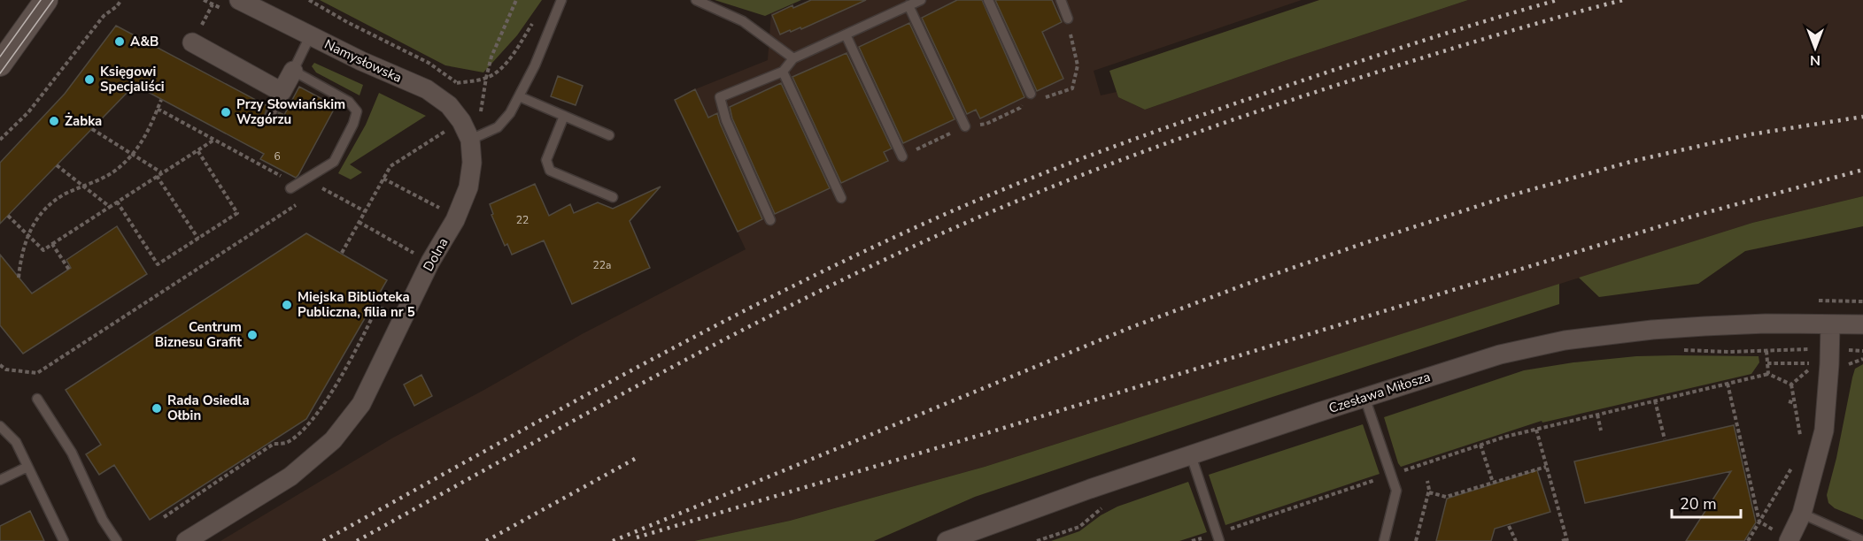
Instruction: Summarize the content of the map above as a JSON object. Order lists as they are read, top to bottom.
{
  "streets": {
    "street": ["Namysłowska", "Dolna", "Czesława Miłosza"]
  },
  "crossings": [
    ["Namysłowska", "Dolna"]
  ],
  "places": [
    "A&B",
    "Księgowi Specjaliści",
    "Przy Słowiańskim Wzgórzu",
    "Żabka",
    "Miejska Biblioteka Publiczna, filia nr 5",
    "Centrum Biznesu Grafit",
    "Rada Osiedla Ołbin"
  ],
  "house_numbers": ["6", "22", "22a"],
  "scale_bar": "20 m",
  "north": "bottom"
}
